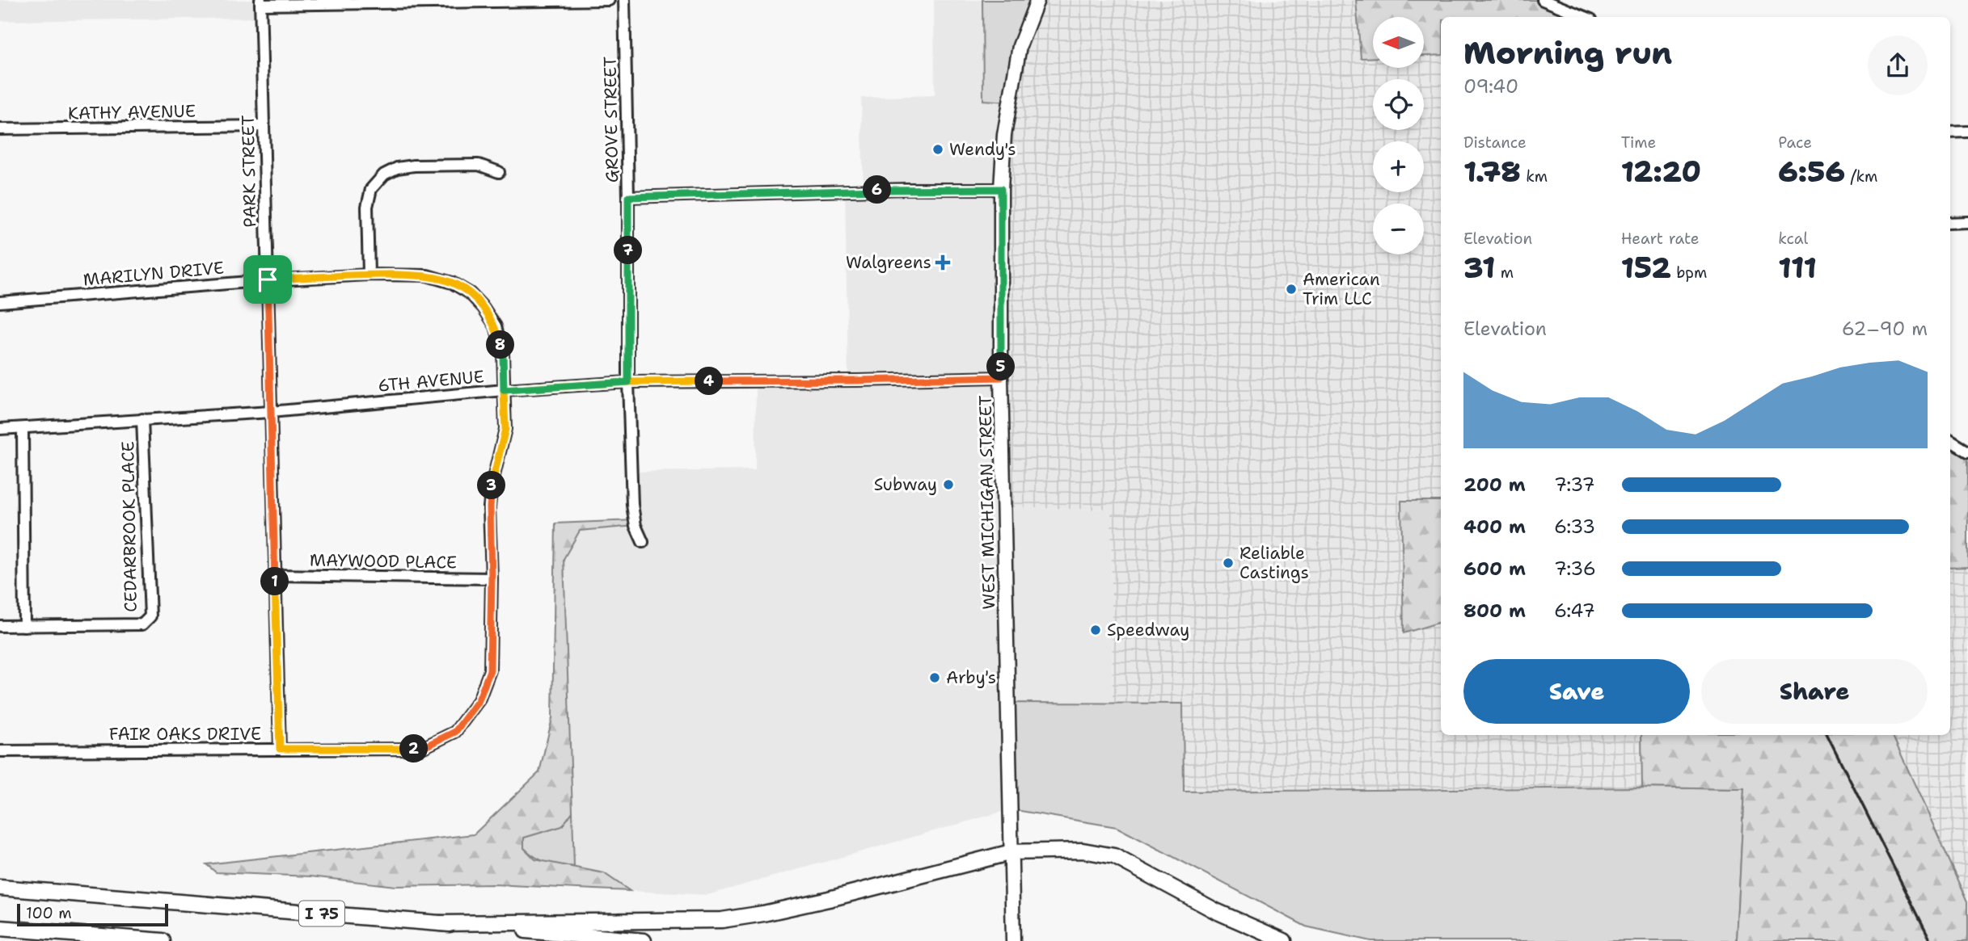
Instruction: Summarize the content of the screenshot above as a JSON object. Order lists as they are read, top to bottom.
{
  "streets": {
    "highway": ["I 75"],
    "main road": ["WEST MICHIGAN STREET"],
    "street": [
      "KATHY AVENUE",
      "GROVE STREET",
      "PARK STREET",
      "MARILYN DRIVE",
      "6TH AVENUE",
      "CEDARBROOK PLACE",
      "MAYWOOD PLACE",
      "FAIR OAKS DRIVE"
    ]
  },
  "crossings": [
    ["KATHY AVENUE", "PARK STREET"],
    ["GROVE STREET", "6TH AVENUE"],
    ["PARK STREET", "MARILYN DRIVE"],
    ["PARK STREET", "6TH AVENUE"],
    ["PARK STREET", "MAYWOOD PLACE"],
    ["PARK STREET", "FAIR OAKS DRIVE"],
    ["MARILYN DRIVE", "6TH AVENUE"],
    ["MARILYN DRIVE", "FAIR OAKS DRIVE"],
    ["6TH AVENUE", "WEST MICHIGAN STREET"],
    ["6TH AVENUE", "CEDARBROOK PLACE"],
    ["6TH AVENUE", "FAIR OAKS DRIVE"],
    ["MAYWOOD PLACE", "FAIR OAKS DRIVE"]
  ],
  "places": {
    "other": [
      "Wendy's",
      "American Trim LLC",
      "Subway",
      "Reliable Castings",
      "Speedway",
      "Arby's"
    ],
    "health": ["Walgreens"]
  },
  "scale_bar": "100 m",
  "north": "left",
  "page": {
    "map_buttons": ["+", "−"],
    "heading": ["Morning run", "09:40"],
    "stats": [
      ["Distance", "1.78 km"],
      ["Time", "12:20"],
      ["Pace", "6:56 /km"],
      ["Elevation", "31 m"],
      ["Heart rate", "152 bpm"],
      ["kcal", "111"]
    ],
    "pins": [
      "6",
      "7",
      "8",
      "5",
      "4",
      "3",
      "1",
      "2"
    ],
    "chart": ["Elevation", "62–90 m"],
    "list": [
      {
        "name": "200 m",
        "note": "7:37"
      },
      {
        "name": "400 m",
        "note": "6:33"
      },
      {
        "name": "600 m",
        "note": "7:36"
      },
      {
        "name": "800 m",
        "note": "6:47"
      }
    ],
    "buttons": ["Save", "Share"],
    "scale": "100 m"
  }
}
